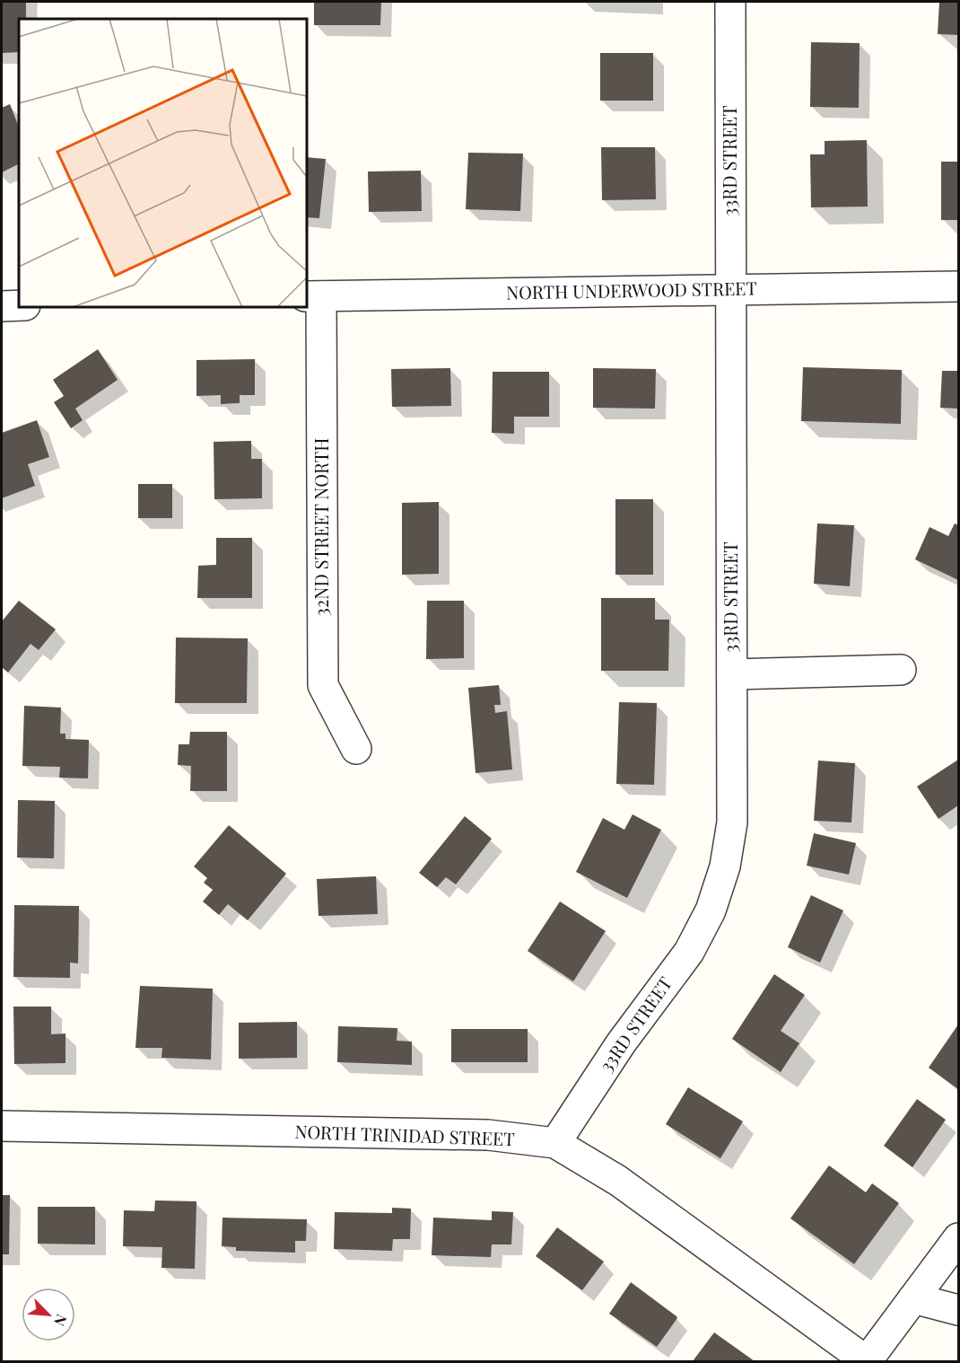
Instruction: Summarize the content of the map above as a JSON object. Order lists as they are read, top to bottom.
{
  "streets": {
    "street": [
      "33RD STREET",
      "NORTH UNDERWOOD STREET",
      "32ND STREET NORTH",
      "NORTH TRINIDAD STREET"
    ]
  },
  "crossings": [
    ["33RD STREET", "NORTH UNDERWOOD STREET"],
    ["33RD STREET", "NORTH TRINIDAD STREET"],
    ["NORTH UNDERWOOD STREET", "32ND STREET NORTH"]
  ],
  "north": "bottom right"
}
